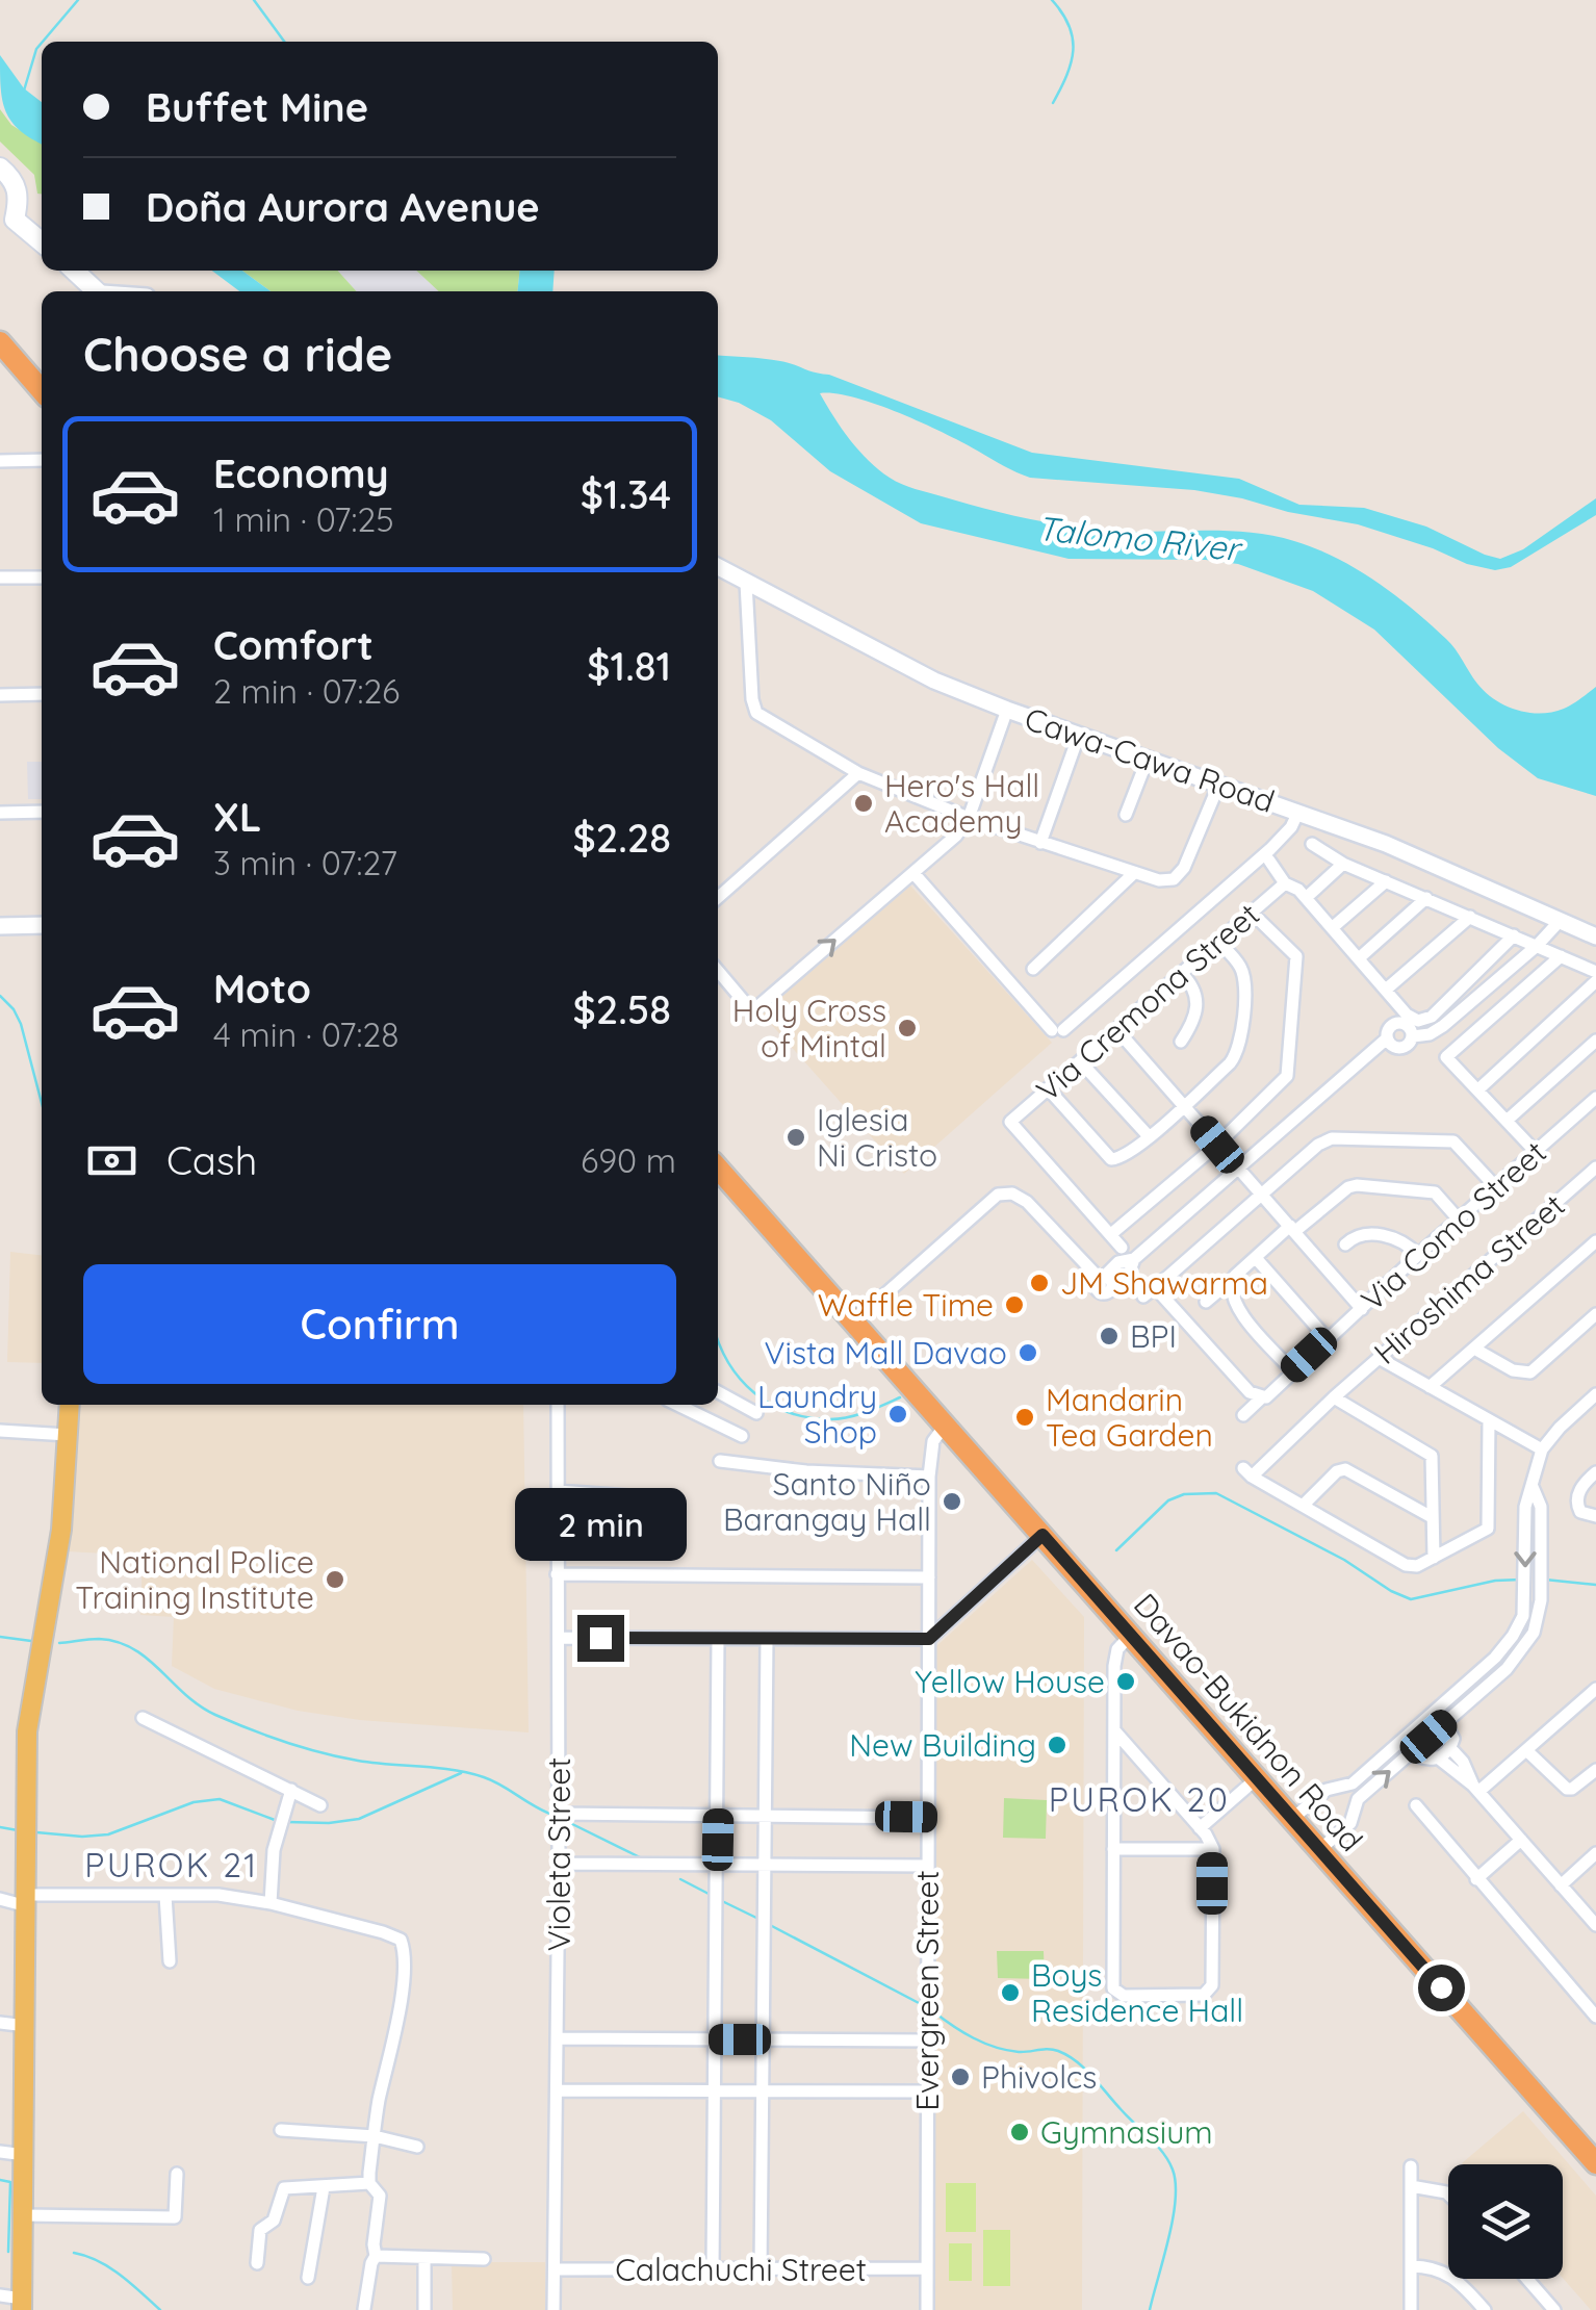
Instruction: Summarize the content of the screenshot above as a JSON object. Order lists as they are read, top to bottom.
{
  "streets": {
    "highway": ["Davao-Bukidnon Road"],
    "street": [
      "Cawa-Cawa Road",
      "Via Cremona Street",
      "Via Como Street",
      "Hiroshima Street",
      "Violeta Street",
      "Evergreen Street",
      "Calachuchi Street"
    ]
  },
  "crossings": [
    ["Davao-Bukidnon Road", "Evergreen Street"],
    ["Violeta Street", "Calachuchi Street"],
    ["Evergreen Street", "Calachuchi Street"]
  ],
  "districts": ["PUROK 20", "PUROK 21"],
  "water": ["Talomo River"],
  "places": [
    "Hero's Hall Academy",
    "Holy Cross of Mintal",
    "Iglesia Ni Cristo",
    "JM Shawarma",
    "Waffle Time",
    "BPI",
    "Vista Mall Davao",
    "Laundry Shop",
    "Mandarin Tea Garden",
    "Santo Niño Barangay Hall",
    "National Police Training Institute",
    "Yellow House",
    "New Building",
    "Boys Residence Hall",
    "Phivolcs",
    "Gymnasium"
  ],
  "page": {
    "banner": ["Buffet Mine", "Doña Aurora Avenue"],
    "heading": "Choose a ride",
    "list": [
      {
        "name": "Economy",
        "note": "1 min · 07:25",
        "value": "$1.34"
      },
      {
        "name": "Comfort",
        "note": "2 min · 07:26",
        "value": "$1.81"
      },
      {
        "name": "XL",
        "note": "3 min · 07:27",
        "value": "$2.28"
      },
      {
        "name": "Moto",
        "note": "4 min · 07:28",
        "value": "$2.58"
      }
    ],
    "pay": ["Cash", "690 m"],
    "buttons": "Confirm",
    "bubble": "2 min"
  }
}
